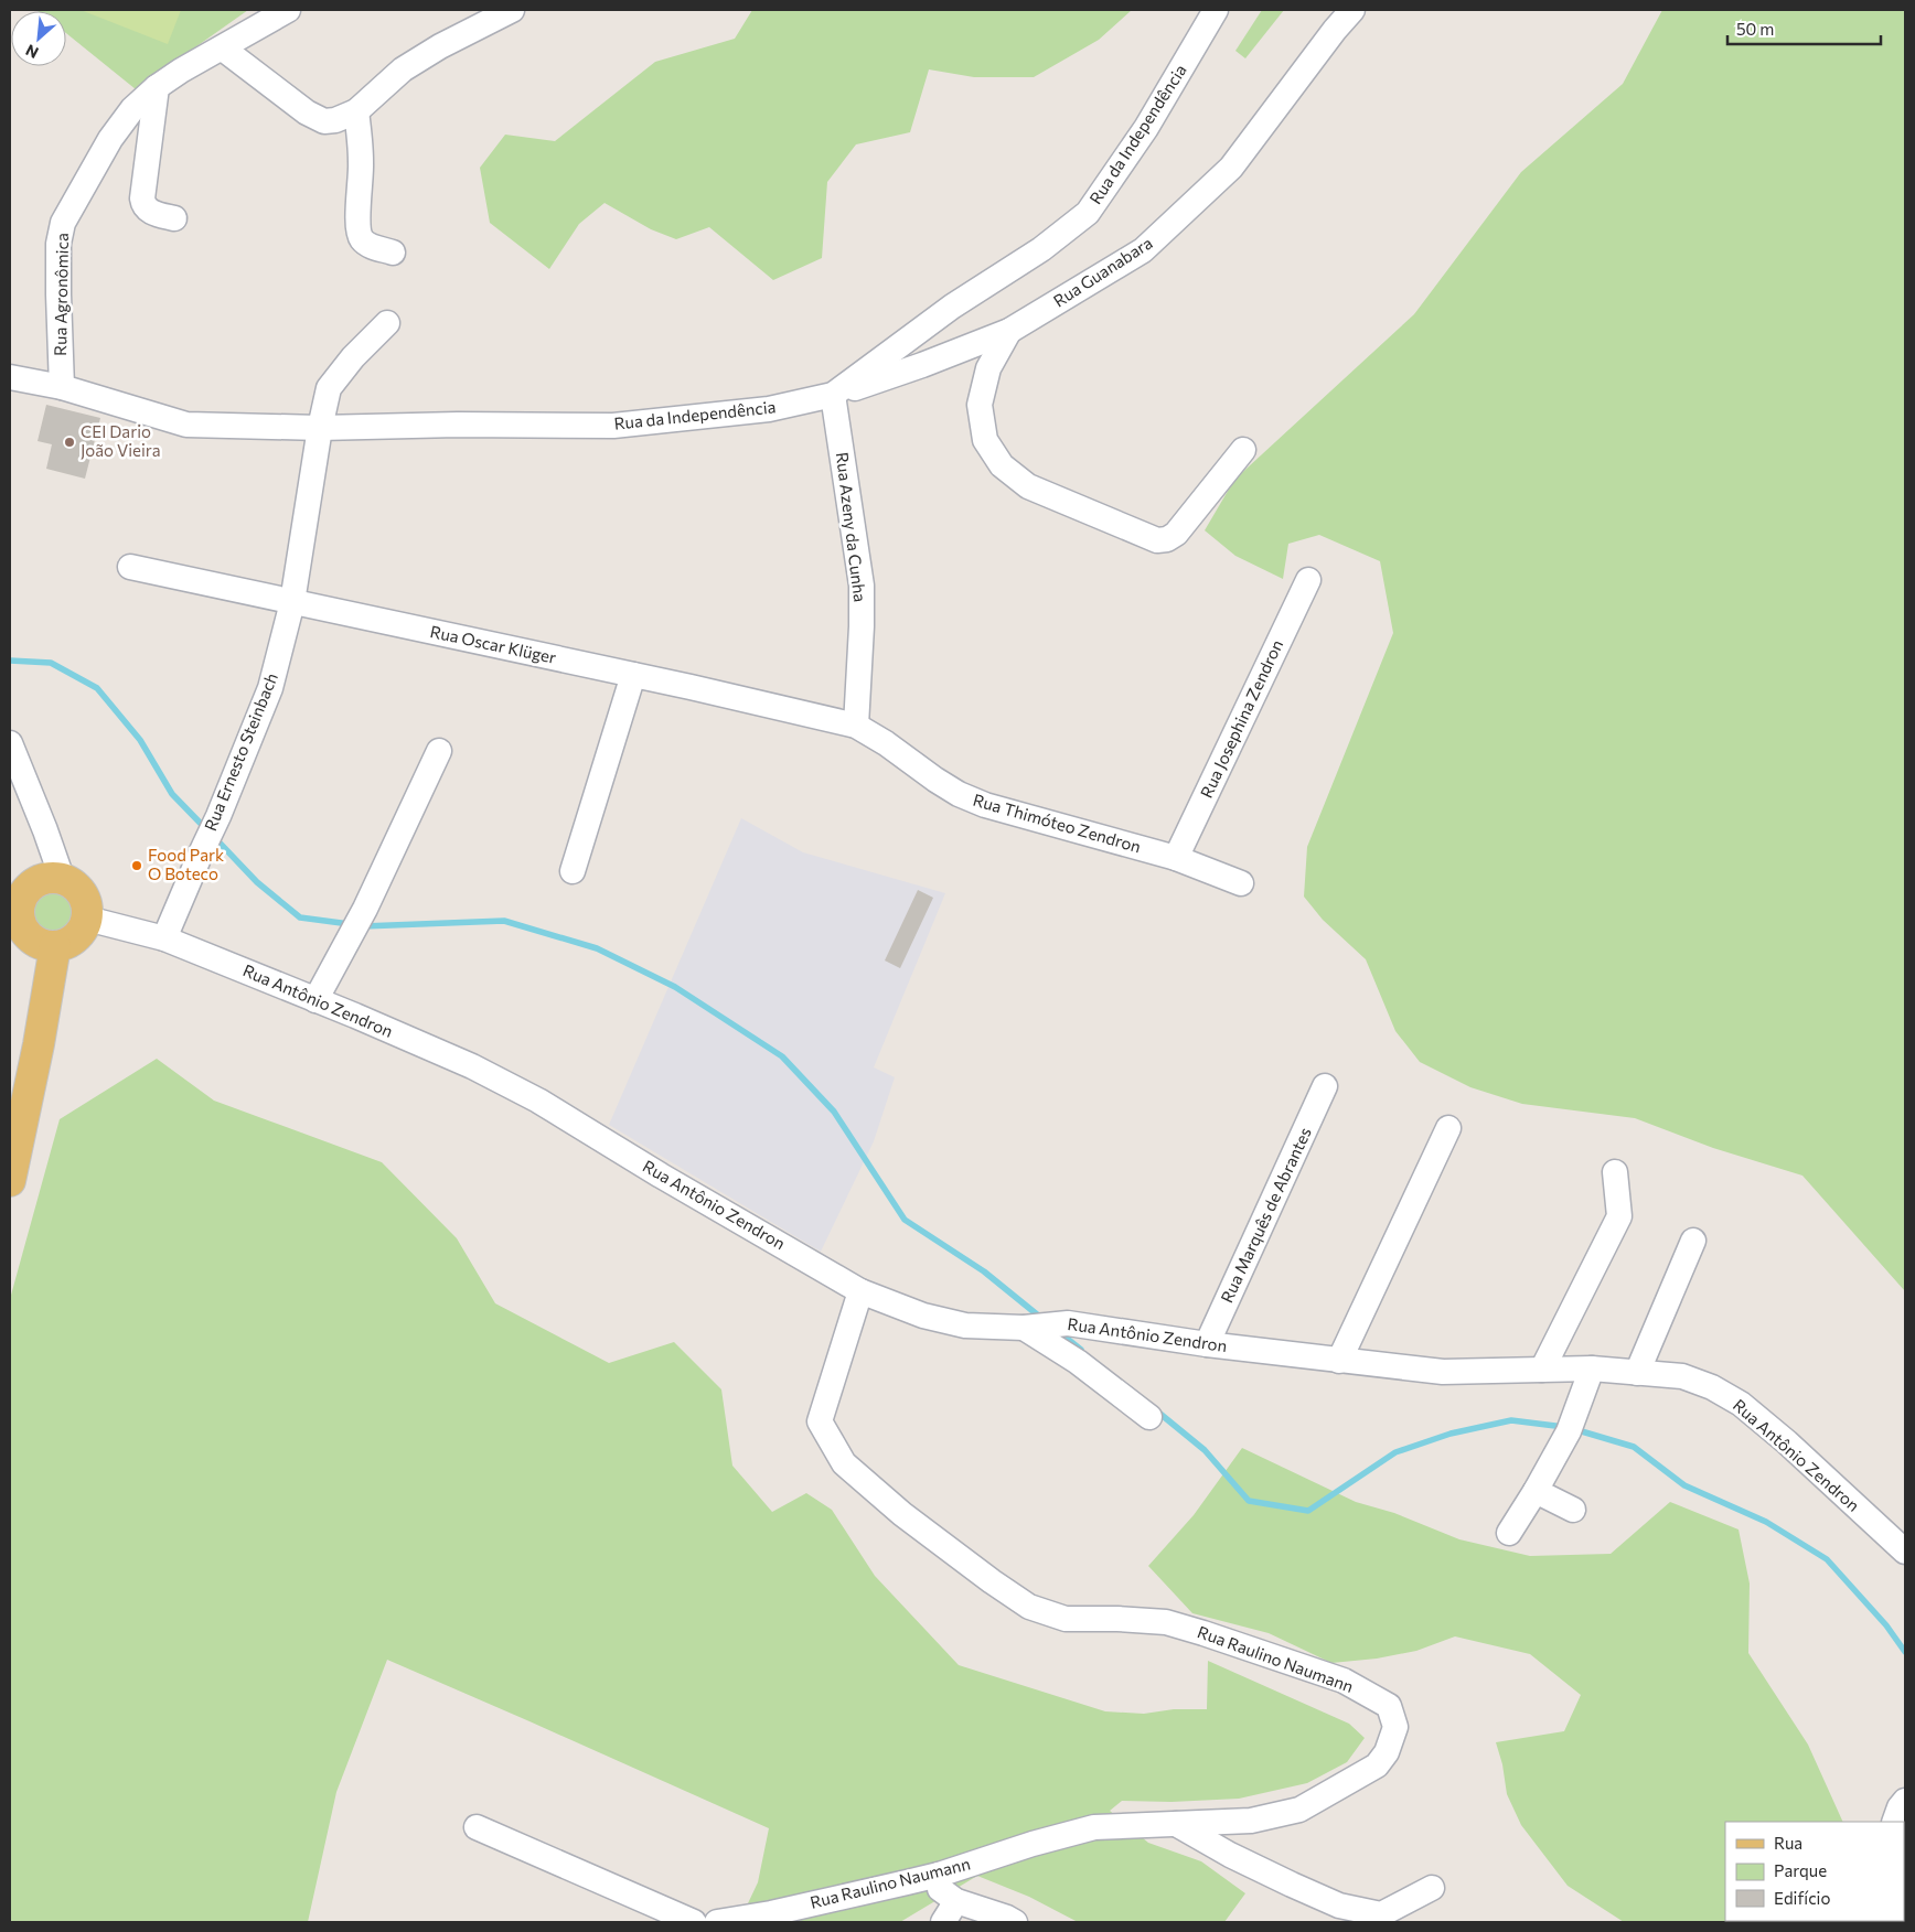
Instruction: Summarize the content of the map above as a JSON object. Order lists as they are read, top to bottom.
{
  "streets": {
    "street": [
      "Rua da Independência",
      "Rua Guanabara",
      "Rua Agronômica",
      "Rua Azeny da Cunha",
      "Rua Oscar Klüger",
      "Rua Josephina Zendron",
      "Rua Ernesto Steinbach",
      "Rua Thimóteo Zendron",
      "Rua Antônio Zendron",
      "Rua Marquês de Abrantes",
      "Rua Raulino Naumann"
    ]
  },
  "crossings": [
    ["Rua da Independência", "Rua Guanabara"],
    ["Rua da Independência", "Rua Agronômica"],
    ["Rua da Independência", "Rua Azeny da Cunha"],
    ["Rua da Independência", "Rua Ernesto Steinbach"],
    ["Rua Guanabara", "Rua Azeny da Cunha"],
    ["Rua Azeny da Cunha", "Rua Oscar Klüger"],
    ["Rua Azeny da Cunha", "Rua Thimóteo Zendron"],
    ["Rua Oscar Klüger", "Rua Ernesto Steinbach"],
    ["Rua Oscar Klüger", "Rua Thimóteo Zendron"],
    ["Rua Josephina Zendron", "Rua Thimóteo Zendron"],
    ["Rua Ernesto Steinbach", "Rua Antônio Zendron"],
    ["Rua Antônio Zendron", "Rua Marquês de Abrantes"],
    ["Rua Antônio Zendron", "Rua Raulino Naumann"]
  ],
  "places": ["CEI Dario João Vieira", "Food Park O Boteco"],
  "legend": ["Rua", "Parque", "Edifício"],
  "scale_bar": "50 m",
  "north": "bottom left"
}
